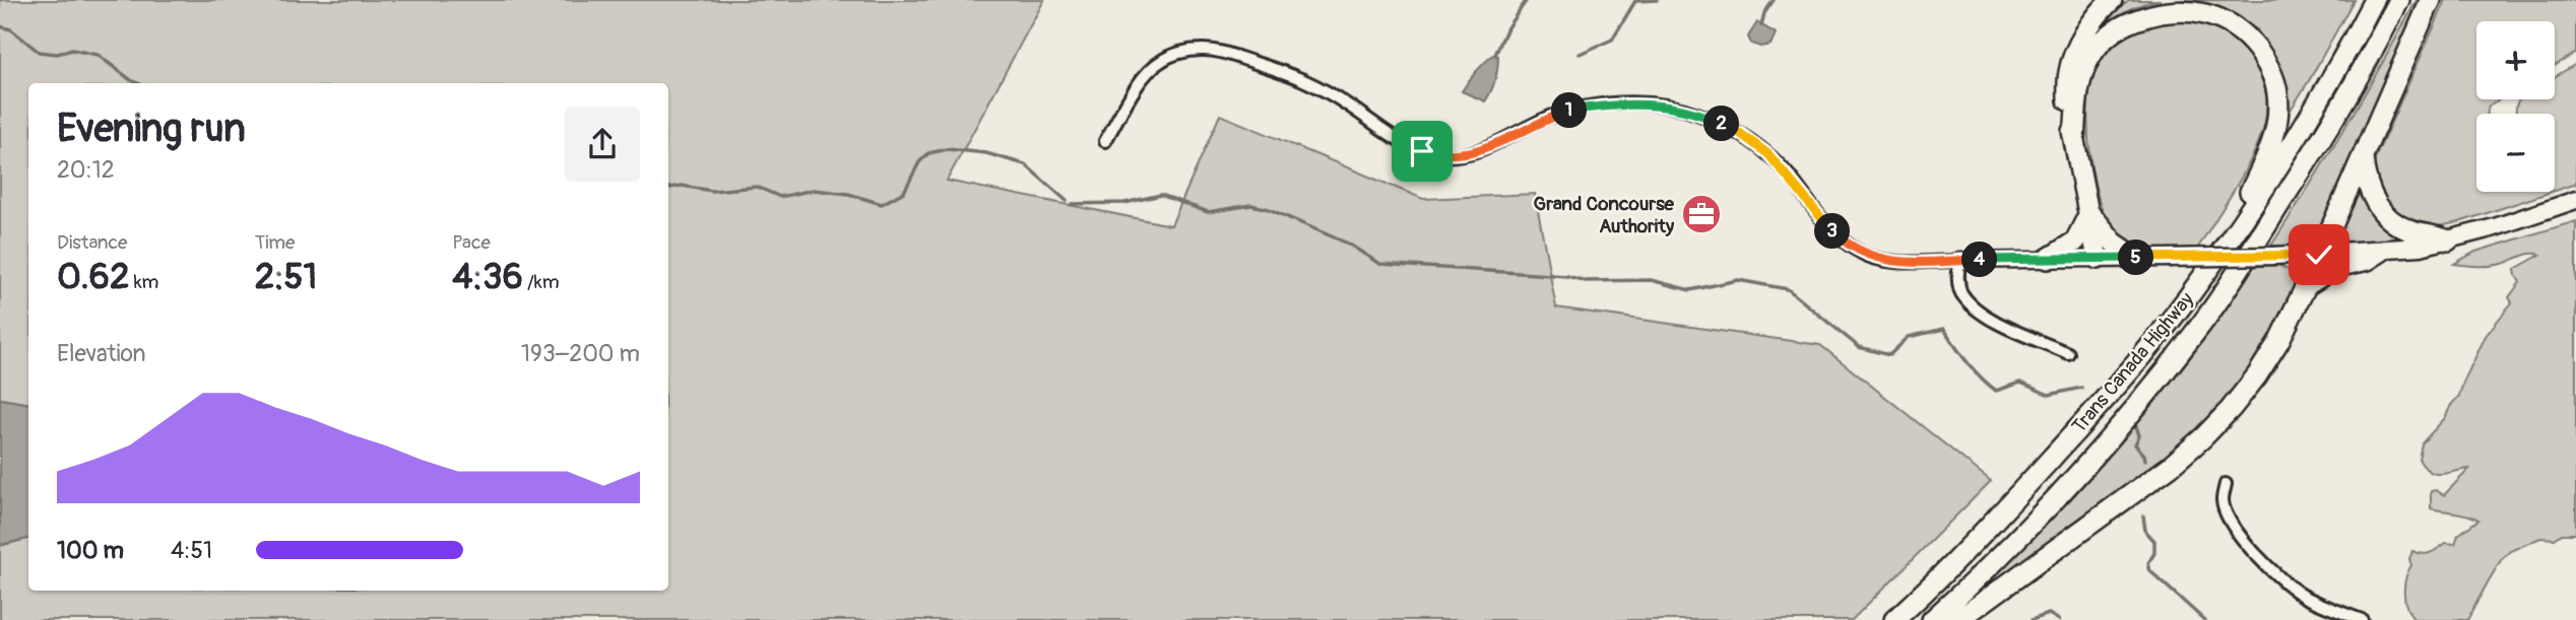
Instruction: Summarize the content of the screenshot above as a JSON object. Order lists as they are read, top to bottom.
{
  "streets": {
    "highway": ["Trans Canada Highway"]
  },
  "places": {
    "office": ["Grand Concourse Authority"]
  },
  "page": {
    "map_buttons": ["+", "−"],
    "heading": ["Evening run", "20:12"],
    "pins": [
      "1",
      "2",
      "3",
      "5",
      "4"
    ],
    "stats": [
      ["Distance", "0.62 km"],
      ["Time", "2:51"],
      ["Pace", "4:36 /km"]
    ],
    "chart": ["Elevation", "193–200 m"],
    "list": [
      {
        "name": "100 m",
        "note": "4:51"
      }
    ]
  }
}
